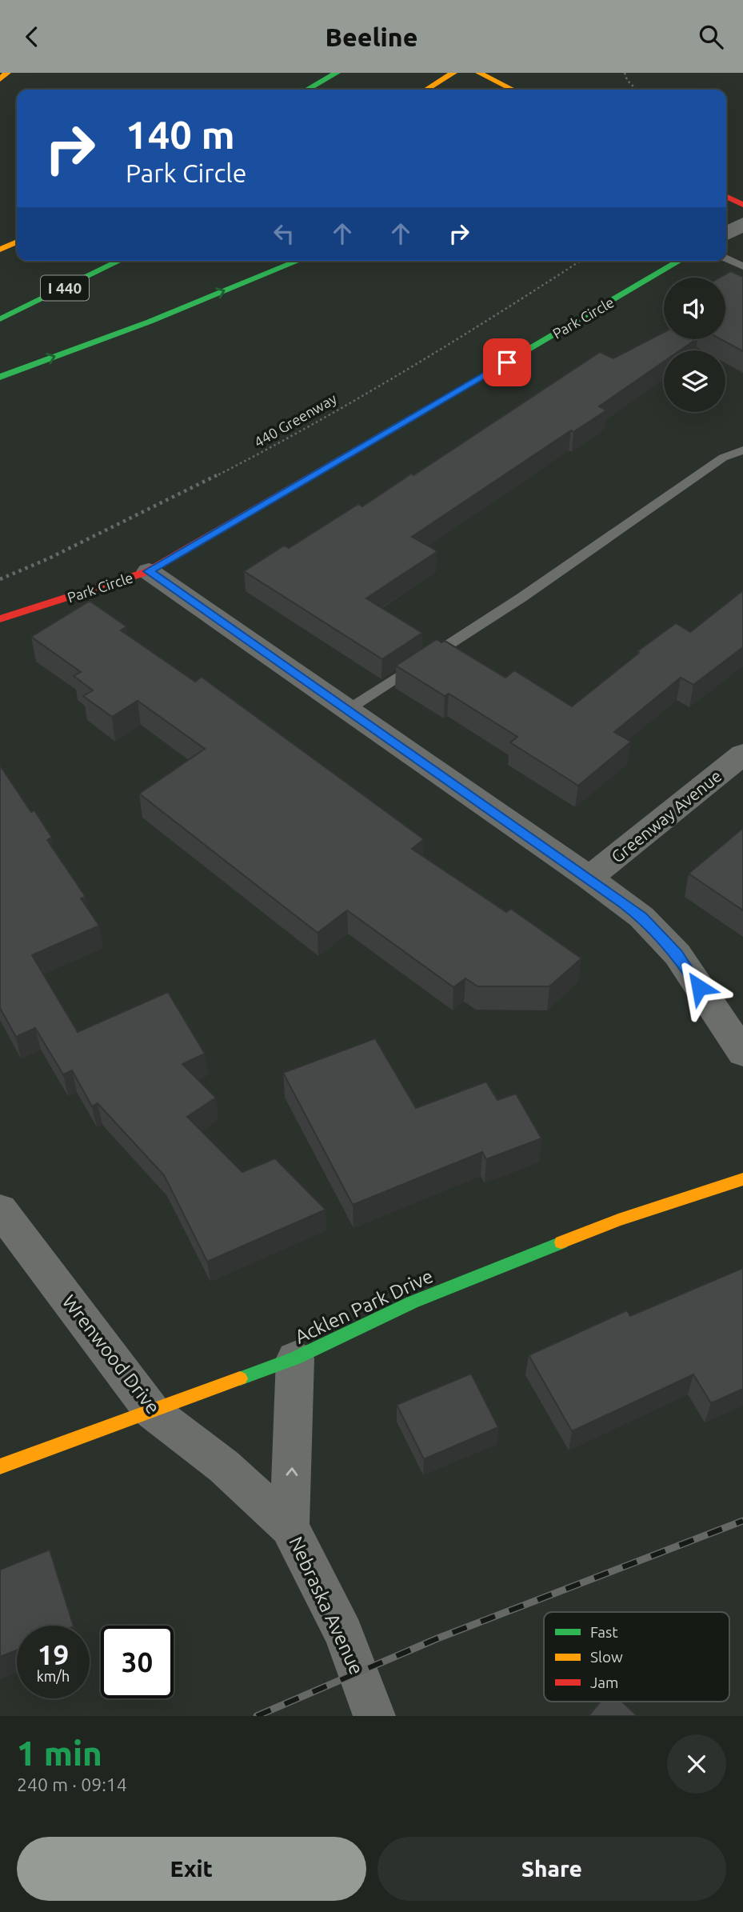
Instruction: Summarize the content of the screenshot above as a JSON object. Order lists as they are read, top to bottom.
{
  "streets": {
    "main road": ["I 440", "Park Circle", "Acklen Park Drive"],
    "street": ["Greenway Avenue", "Wrenwood Drive", "Nebraska Avenue"],
    "path": ["440 Greenway"]
  },
  "crossings": [
    ["Acklen Park Drive", "Wrenwood Drive"],
    ["Wrenwood Drive", "Nebraska Avenue"]
  ],
  "legend": ["Fast", "Slow", "Jam"],
  "page": {
    "header": "Beeline",
    "turn": ["140 m", "Park Circle"],
    "speed": "19 km/h",
    "limit": "30",
    "heading": ["1 min", "240 m · 09:14"],
    "buttons": ["Exit", "Share"]
  }
}
